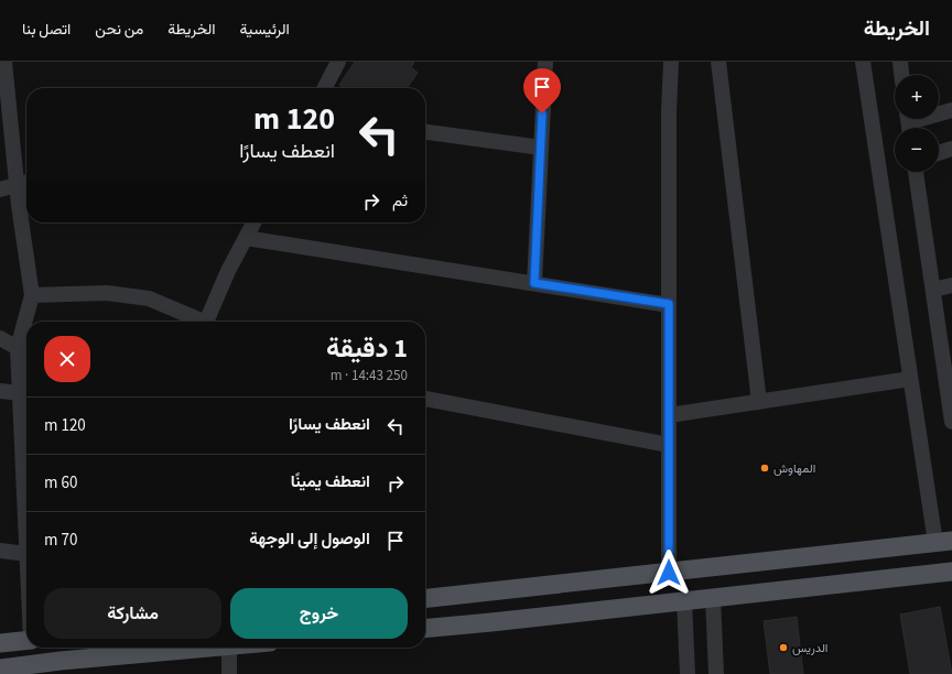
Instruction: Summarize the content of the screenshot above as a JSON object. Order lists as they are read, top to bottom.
{
  "places": ["المهاوش", "الدريس"],
  "page": {
    "header": "الخريطة",
    "nav": [
      "الرئيسية",
      "الخريطة",
      "من نحن",
      "اتصل بنا"
    ],
    "map_buttons": ["+", "−"],
    "turn": ["120 m", "انعطف يسارًا"],
    "then": "ثم",
    "heading": ["1 دقيقة", "250 m · 14:43"],
    "list": [
      {
        "name": "انعطف يسارًا",
        "value": "120 m"
      },
      {
        "name": "انعطف يمينًا",
        "value": "60 m"
      },
      {
        "name": "الوصول إلى الوجهة",
        "value": "70 m"
      }
    ],
    "buttons": ["خروج", "مشاركة"]
  }
}
